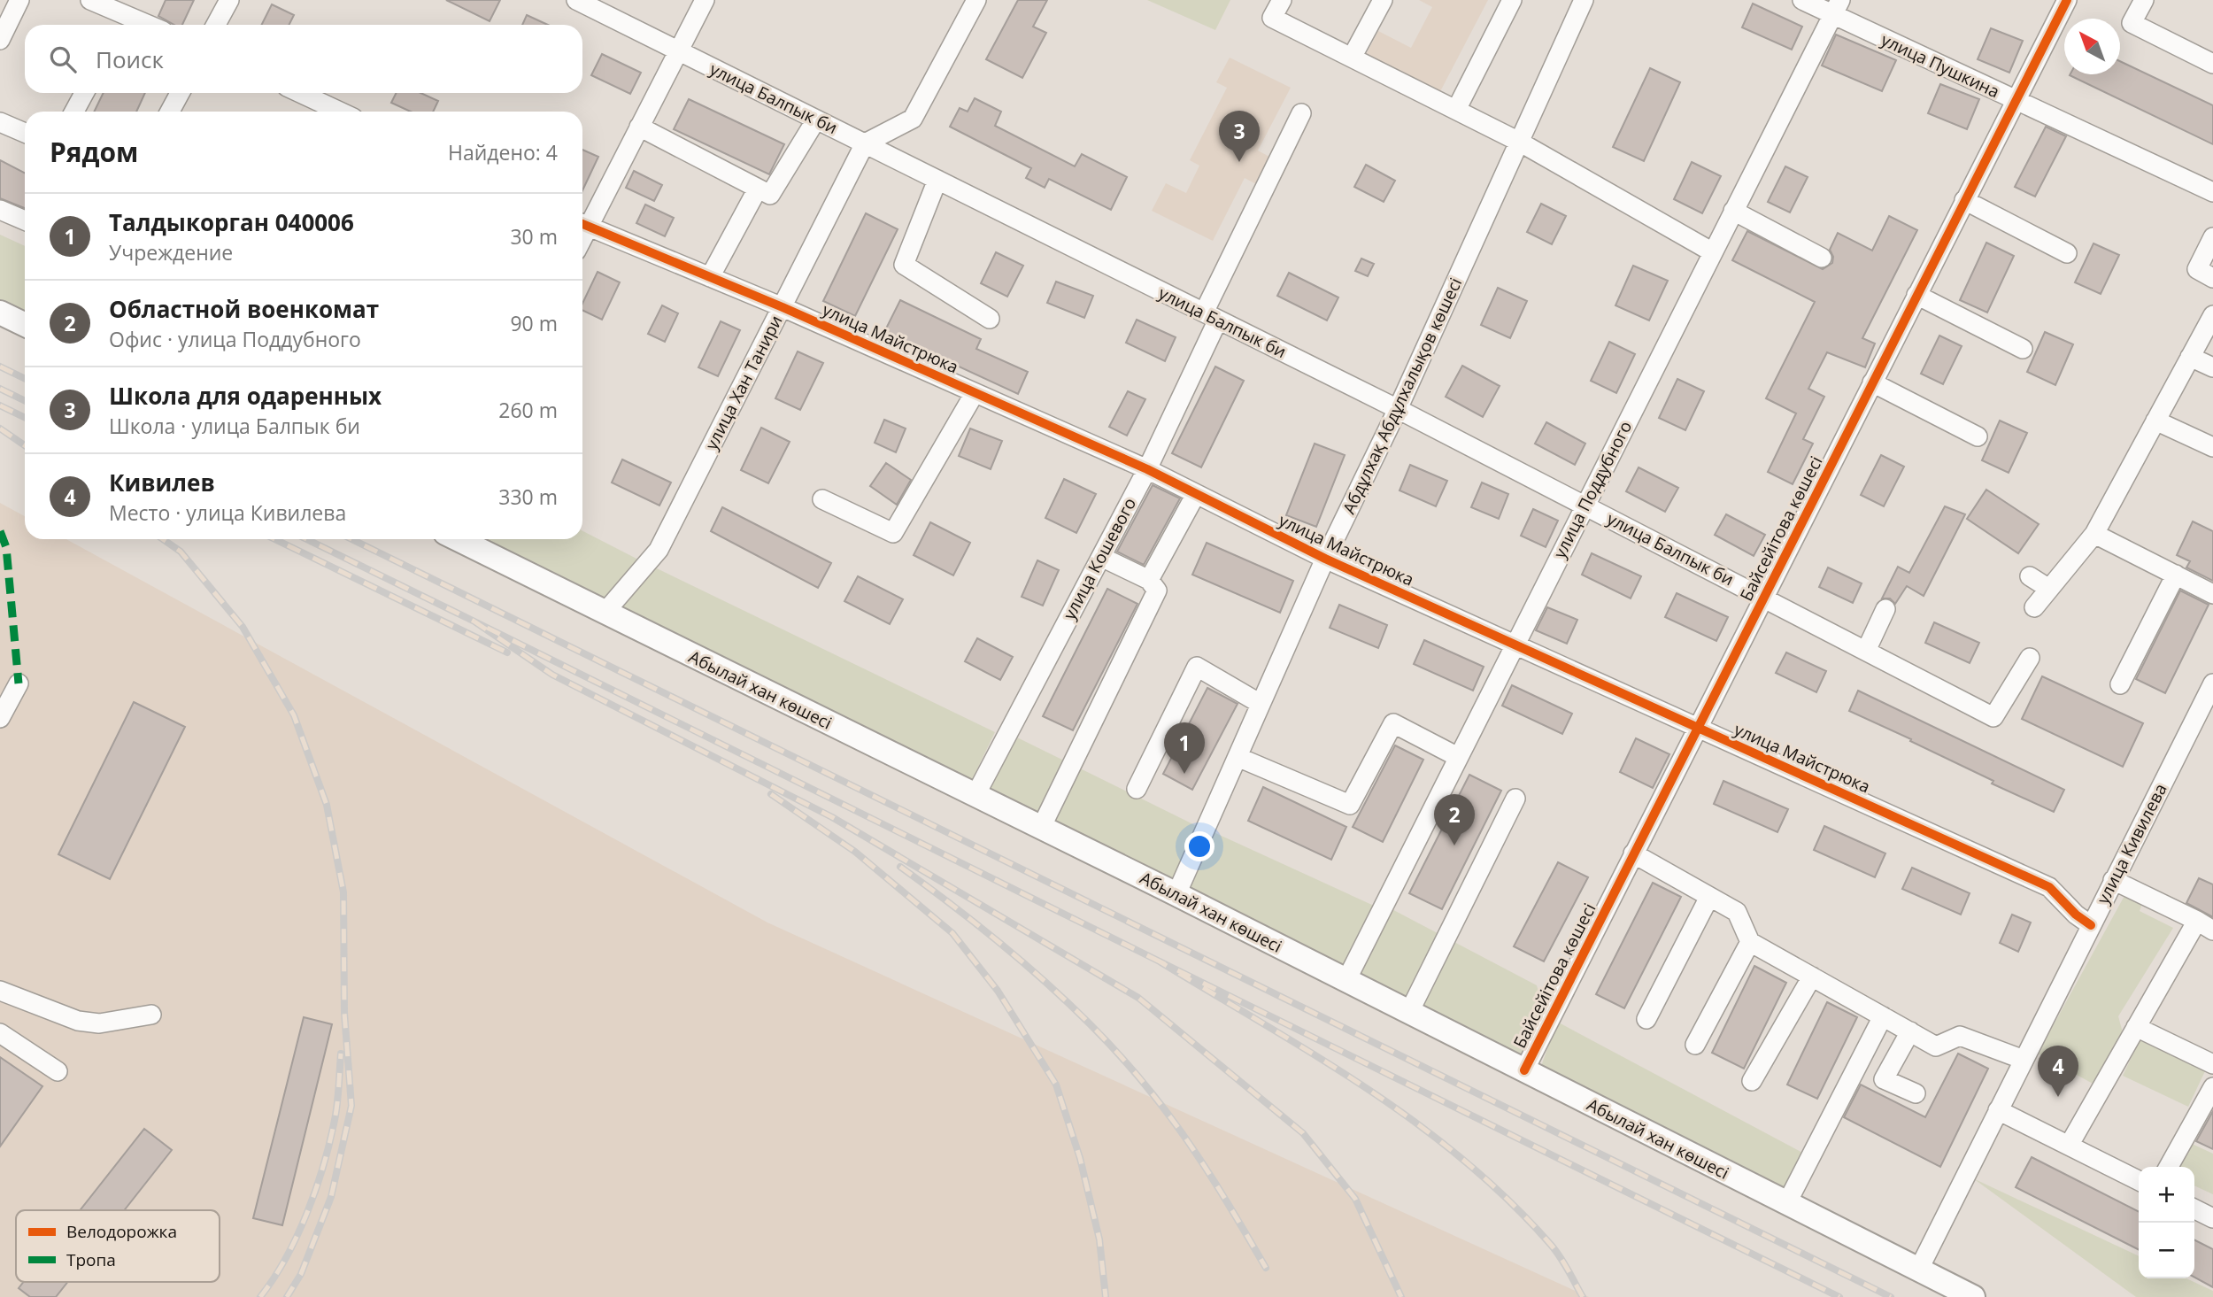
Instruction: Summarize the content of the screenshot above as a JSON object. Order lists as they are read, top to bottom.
{
  "streets": {
    "main road": ["Абылай хан көшесі"],
    "street": [
      "улица Пушкина",
      "улица Балпык би",
      "улица Майстрюка",
      "улица Хан Танири",
      "Абдұлхақ Абдұлхалықов көшесі",
      "улица Поддубного",
      "Байсейітова көшесі",
      "улица Кошевого",
      "улица Кивилева"
    ]
  },
  "crossings": [
    ["улица Пушкина", "улица Поддубного"],
    ["улица Пушкина", "Байсейітова көшесі"],
    ["улица Балпык би", "улица Хан Танири"],
    ["улица Балпык би", "Абдұлхақ Абдұлхалықов көшесі"],
    ["улица Балпык би", "улица Поддубного"],
    ["улица Балпык би", "Байсейітова көшесі"],
    ["улица Балпык би", "улица Кошевого"],
    ["улица Майстрюка", "улица Хан Танири"],
    ["улица Майстрюка", "Абдұлхақ Абдұлхалықов көшесі"],
    ["улица Майстрюка", "улица Поддубного"],
    ["улица Майстрюка", "Байсейітова көшесі"],
    ["улица Майстрюка", "улица Кошевого"],
    ["улица Майстрюка", "улица Кивилева"],
    ["улица Хан Танири", "Абылай хан көшесі"],
    ["Абдұлхақ Абдұлхалықов көшесі", "Абылай хан көшесі"],
    ["улица Поддубного", "Абылай хан көшесі"],
    ["Байсейітова көшесі", "Абылай хан көшесі"],
    ["улица Кошевого", "Абылай хан көшесі"],
    ["Абылай хан көшесі", "улица Кивилева"]
  ],
  "legend": ["Велодорожка", "Тропа"],
  "north": "top left",
  "page": {
    "search": "Поиск",
    "pins": [
      "3",
      "1",
      "2",
      "4"
    ],
    "heading": ["Рядом", "Найдено: 4"],
    "list": [
      {
        "mark": "1",
        "name": "Талдыкорган 040006",
        "note": "Учреждение",
        "value": "30 m"
      },
      {
        "mark": "2",
        "name": "Областной военкомат",
        "note": "Офис · улица Поддубного",
        "value": "90 m"
      },
      {
        "mark": "3",
        "name": "Школа для одаренных",
        "note": "Школа · улица Балпык би",
        "value": "260 m"
      },
      {
        "mark": "4",
        "name": "Кивилев",
        "note": "Место · улица Кивилева",
        "value": "330 m"
      }
    ],
    "map_buttons": ["+", "−"]
  }
}
